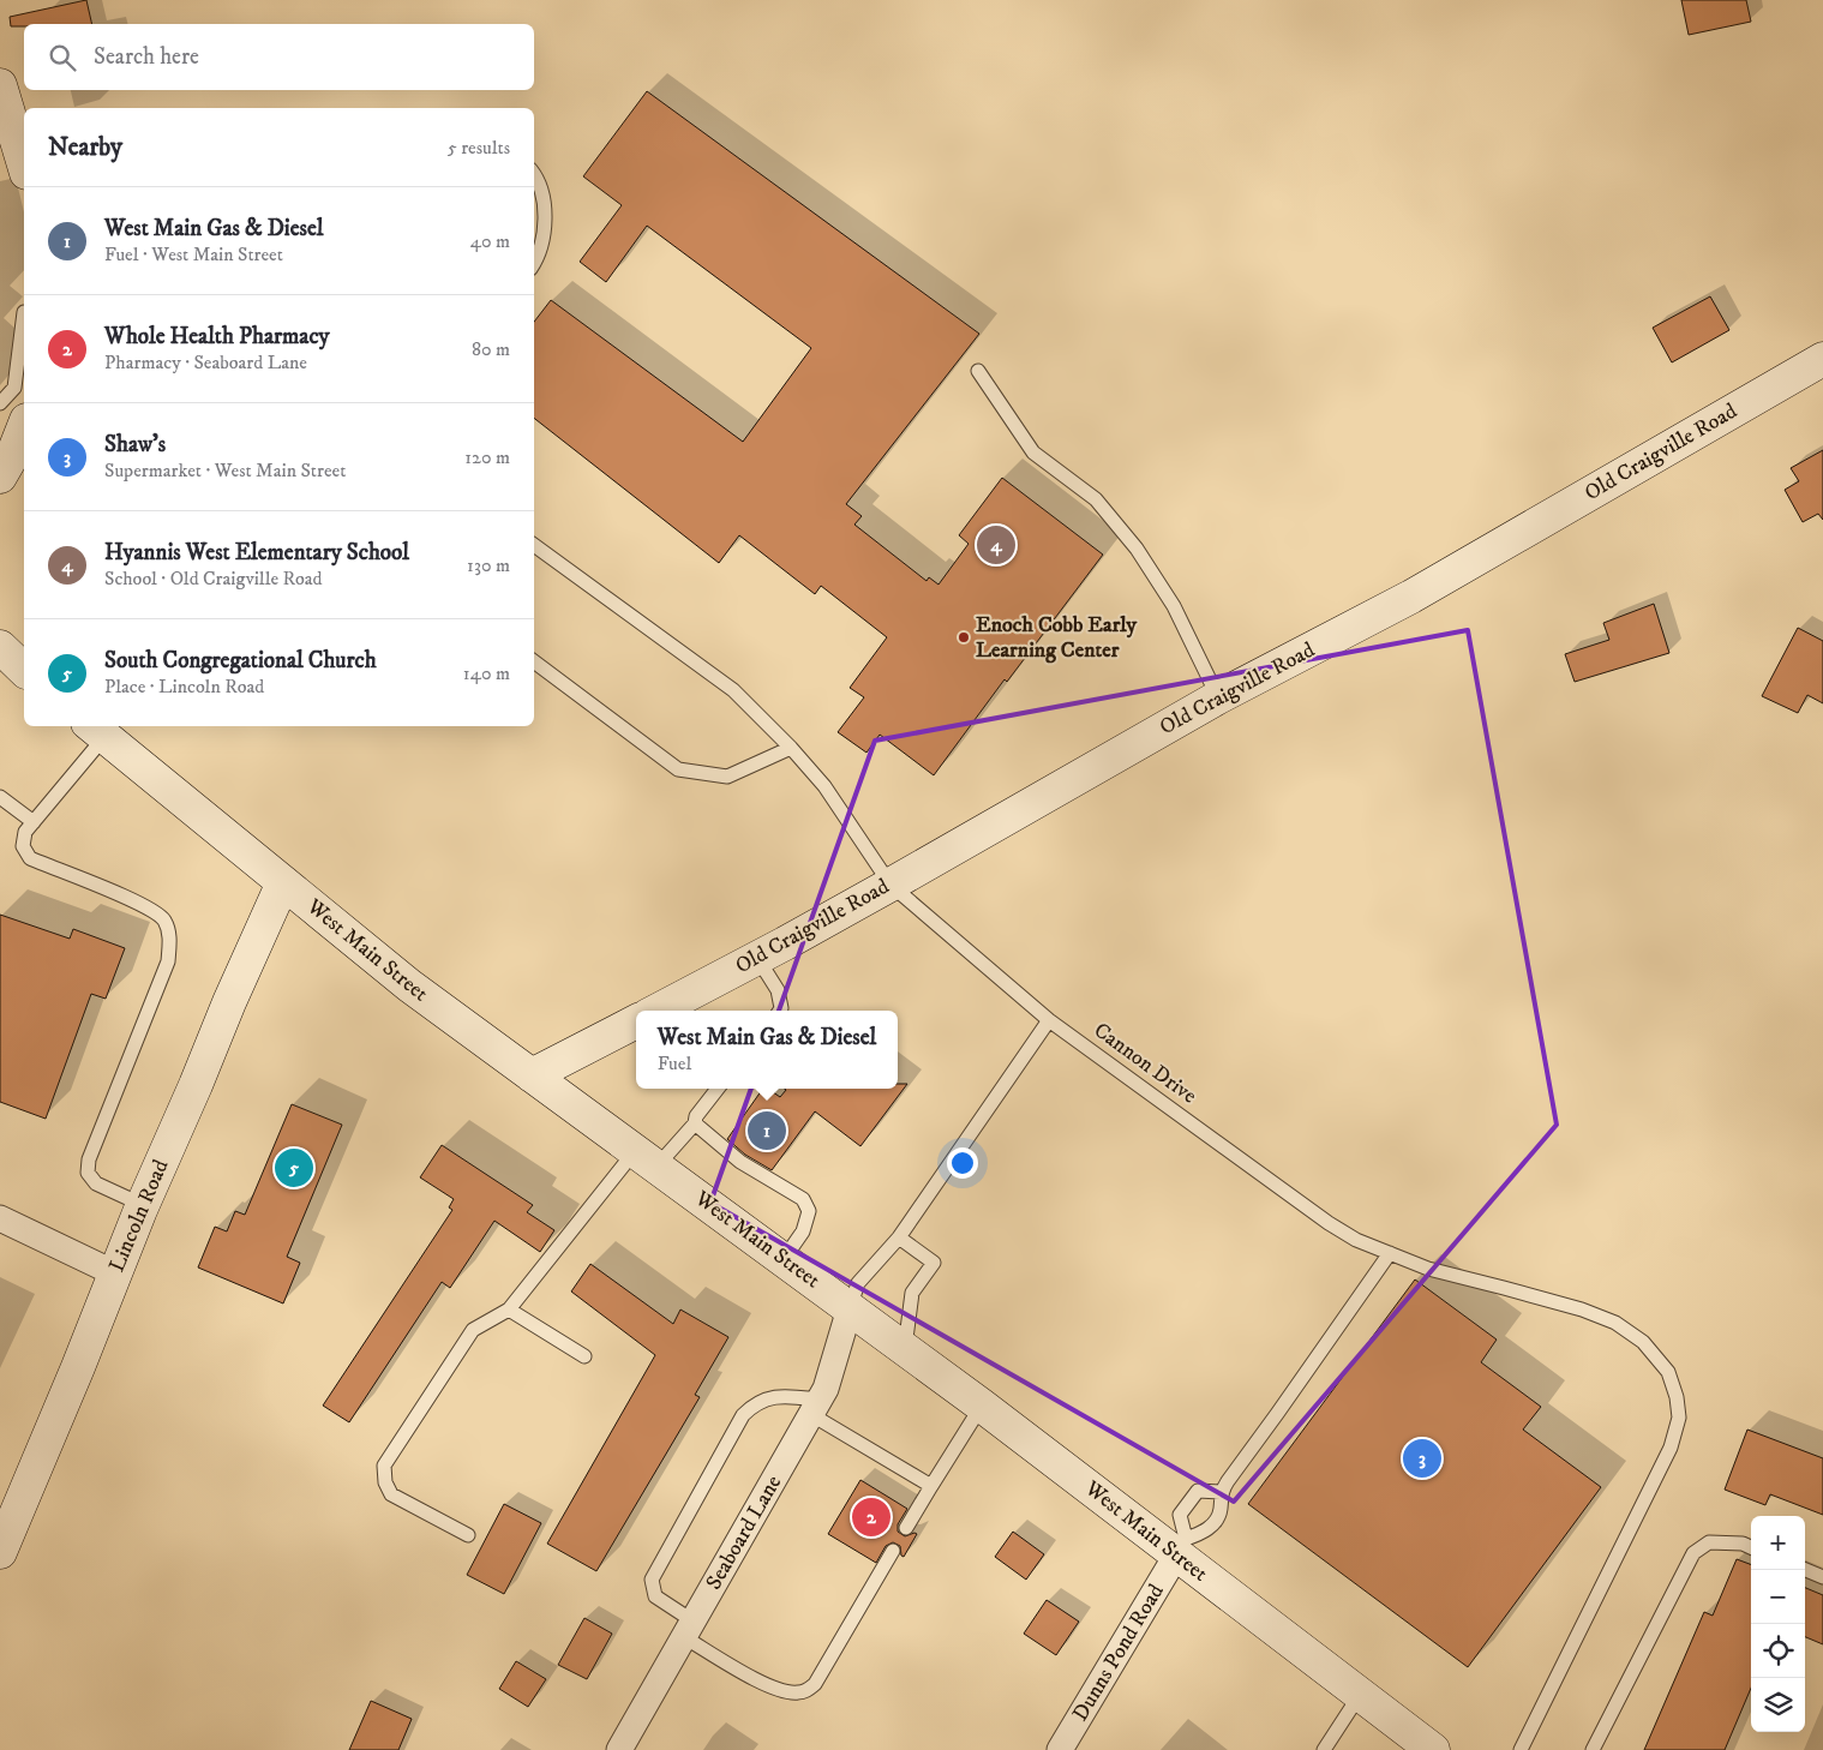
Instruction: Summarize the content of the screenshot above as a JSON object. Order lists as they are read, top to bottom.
{
  "streets": {
    "street": [
      "Old Craigville Road",
      "West Main Street",
      "Lincoln Road",
      "Seaboard Lane",
      "Dunns Pond Road"
    ],
    "lane": ["Cannon Drive"]
  },
  "crossings": [
    ["Old Craigville Road", "Cannon Drive"],
    ["West Main Street", "Lincoln Road"],
    ["West Main Street", "Seaboard Lane"],
    ["West Main Street", "Dunns Pond Road"]
  ],
  "places": ["Enoch Cobb Early Learning Center"],
  "page": {
    "search": "Search here",
    "heading": ["Nearby", "5 results"],
    "list": [
      {
        "mark": "1",
        "name": "West Main Gas & Diesel",
        "note": "Fuel · West Main Street",
        "value": "40 m"
      },
      {
        "mark": "2",
        "name": "Whole Health Pharmacy",
        "note": "Pharmacy · Seaboard Lane",
        "value": "80 m"
      },
      {
        "mark": "3",
        "name": "Shaw's",
        "note": "Supermarket · West Main Street",
        "value": "120 m"
      },
      {
        "mark": "4",
        "name": "Hyannis West Elementary School",
        "note": "School · Old Craigville Road",
        "value": "130 m"
      },
      {
        "mark": "5",
        "name": "South Congregational Church",
        "note": "Place · Lincoln Road",
        "value": "140 m"
      }
    ],
    "pins": [
      "4",
      "1",
      "5",
      "3",
      "2"
    ],
    "popup": ["West Main Gas & Diesel", "Fuel"],
    "map_buttons": ["+", "−"]
  }
}
